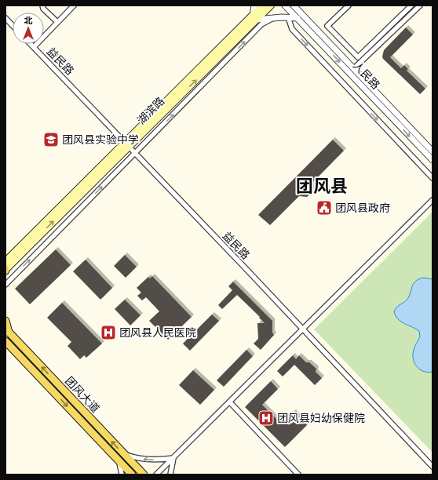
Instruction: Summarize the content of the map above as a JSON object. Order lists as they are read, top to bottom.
{
  "streets": {
    "main road": ["湖滨路", "团风大道"],
    "street": ["益民路", "人民路"]
  },
  "crossings": [
    ["益民路", "湖滨路"]
  ],
  "districts": ["团风县"],
  "places": {
    "school or university": ["团风县实验中学"],
    "public building": ["团风县政府"],
    "hospital": ["团风县人民医院", "团风县妇幼保健院"]
  },
  "north": "top"
}
